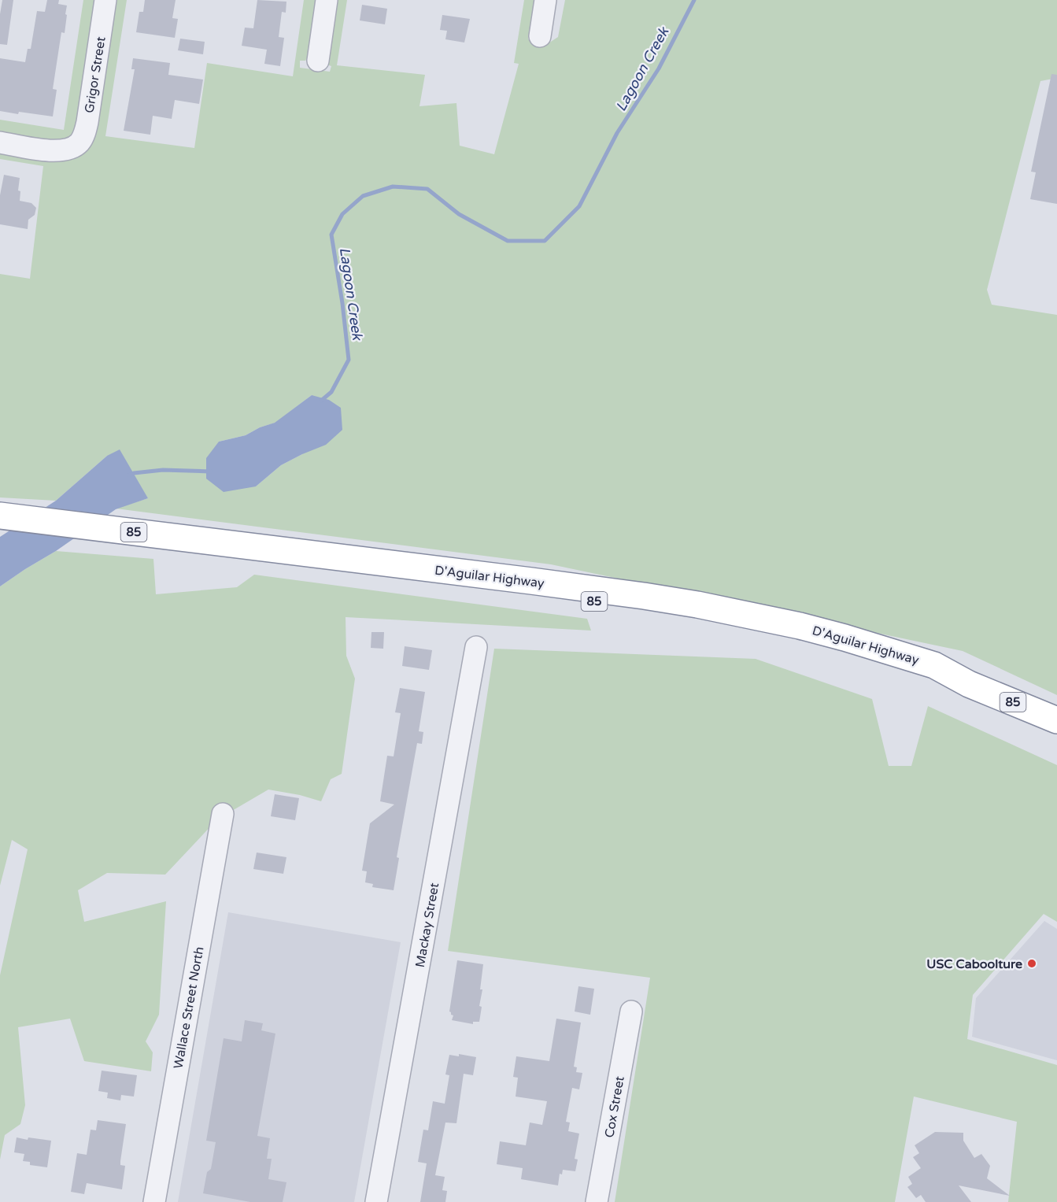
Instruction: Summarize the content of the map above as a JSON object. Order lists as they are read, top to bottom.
{
  "streets": {
    "highway": ["85", "D'Aguilar Highway"],
    "street": [
      "Grigor Street",
      "Mackay Street",
      "Wallace Street North",
      "Cox Street"
    ]
  },
  "water": ["Lagoon Creek"],
  "places": ["USC Caboolture"]
}
